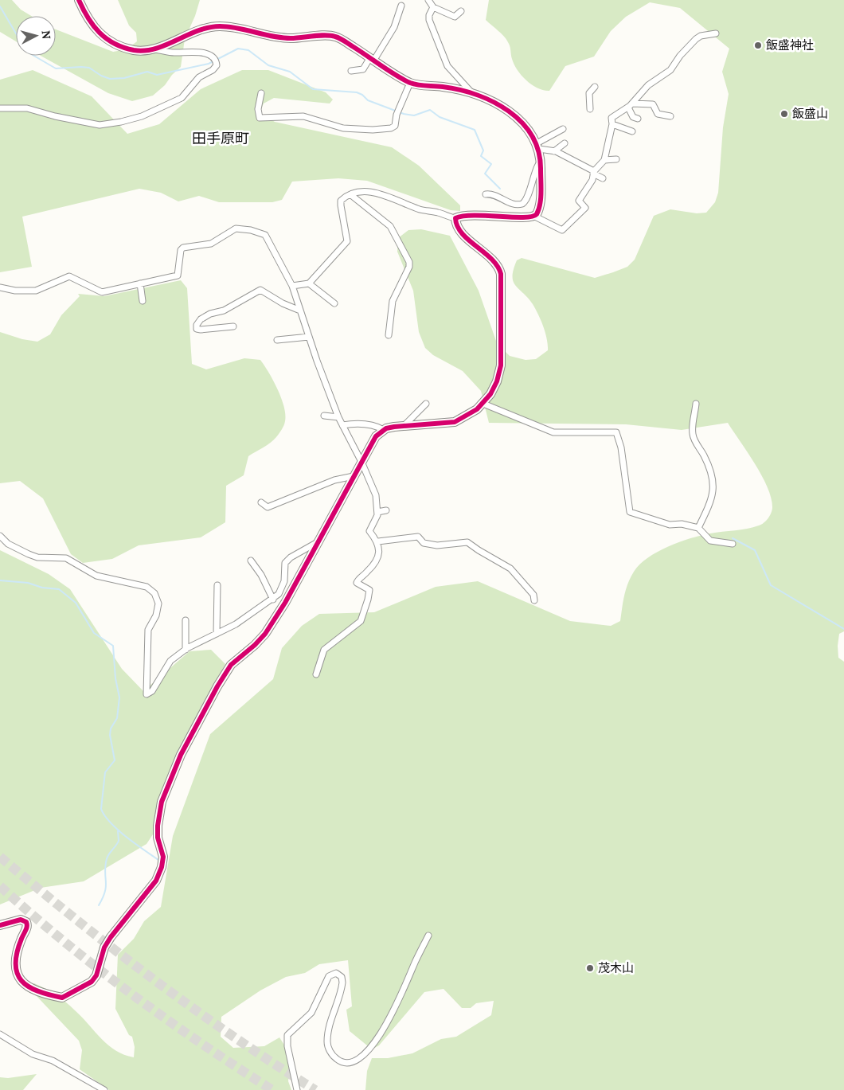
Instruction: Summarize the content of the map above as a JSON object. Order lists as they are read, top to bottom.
{
  "districts": ["田手原町"],
  "places": ["飯盛神社", "飯盛山", "茂木山"],
  "north": "right"
}
